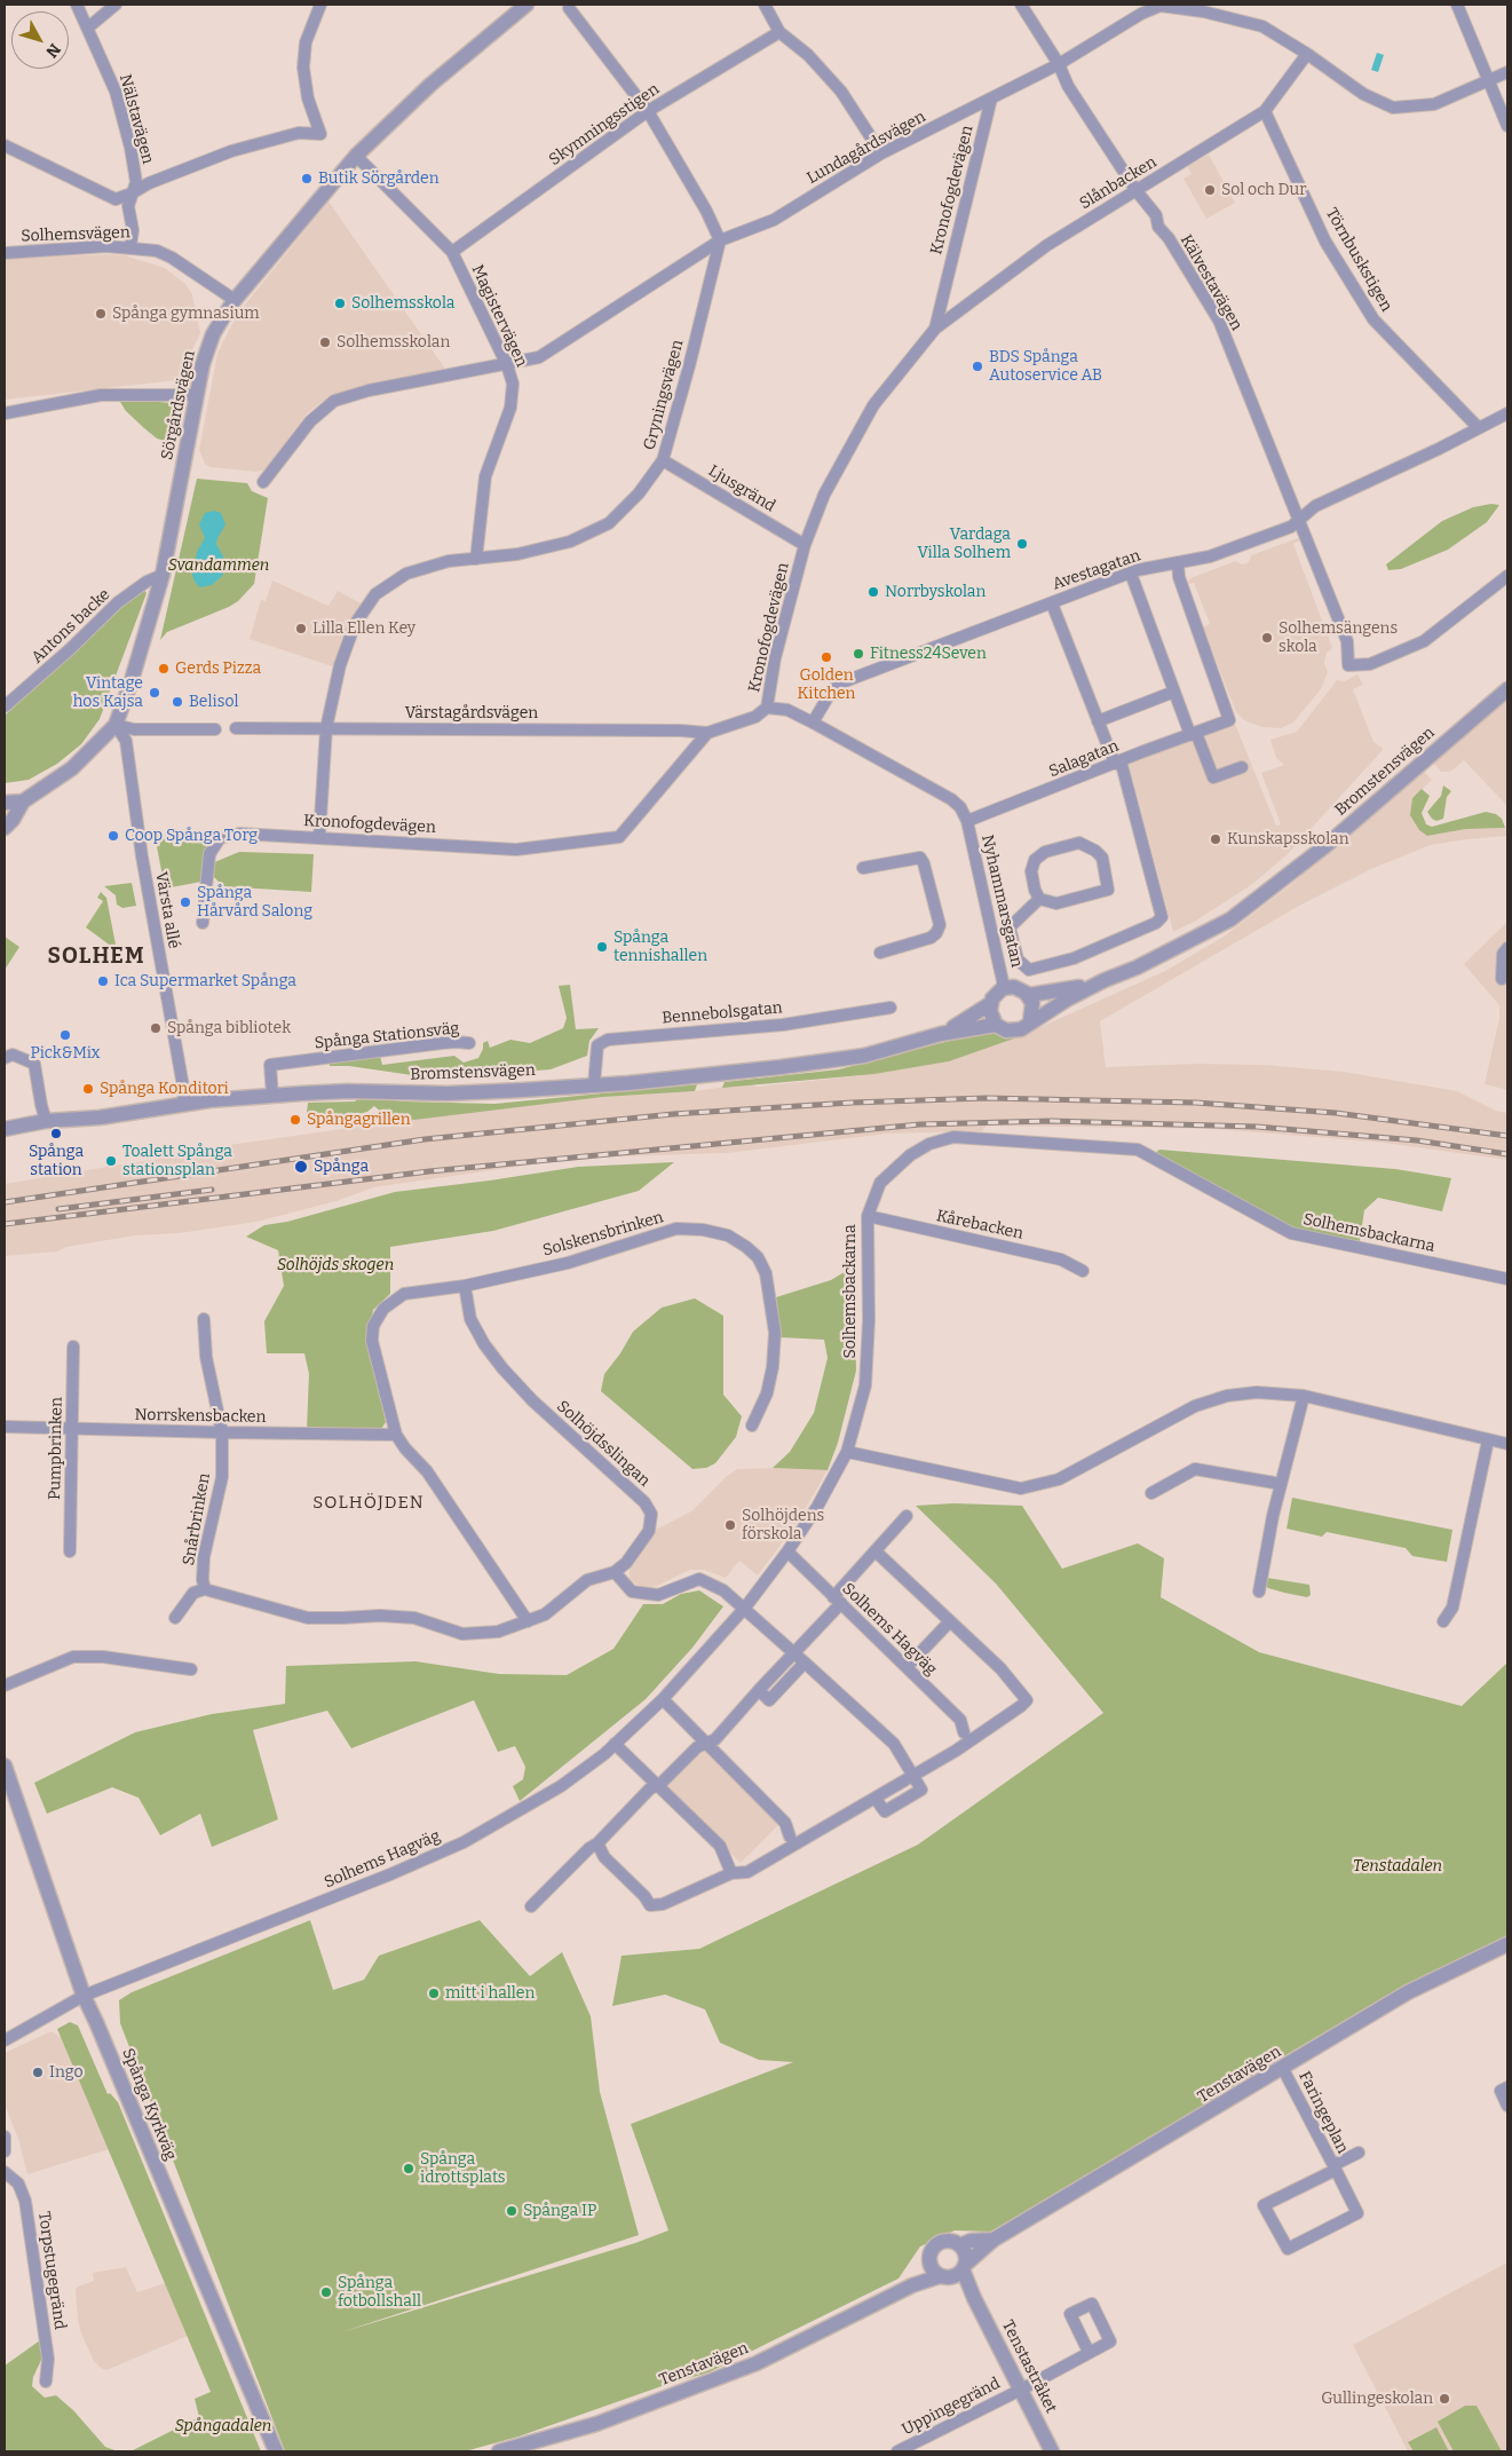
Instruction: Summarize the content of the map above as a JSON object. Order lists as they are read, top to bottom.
{
  "streets": {
    "street": [
      "Nälstavägen",
      "Skymningsstigen",
      "Lundagårdsvägen",
      "Slånbacken",
      "Kronofogdevägen",
      "Solhemsvägen",
      "Törnbuskstigen",
      "Kälvestavägen",
      "Magistervägen",
      "Gryningsvägen",
      "Sörgårdsvägen",
      "Ljusgränd",
      "Avestagatan",
      "Antons backe",
      "Värstagårdsvägen",
      "Salagatan",
      "Bromstensvägen",
      "Nyhammarsgatan",
      "Värsta allé",
      "Bennebolsgatan",
      "Spånga Stationsväg",
      "Kårebacken",
      "Solhemsbackarna",
      "Solskensbrinken",
      "Norrskensbacken",
      "Solhöjdsslingan",
      "Pumpbrinken",
      "Snårbrinken",
      "Solhems Hagväg",
      "Tenstavägen",
      "Spånga Kyrkväg",
      "Faringeplan",
      "Torpstugegränd",
      "Tenstastråket",
      "Uppingegränd"
    ]
  },
  "crossings": [
    ["Nälstavägen", "Solhemsvägen"],
    ["Skymningsstigen", "Magistervägen"],
    ["Lundagårdsvägen", "Slånbacken"],
    ["Lundagårdsvägen", "Kronofogdevägen"],
    ["Lundagårdsvägen", "Kälvestavägen"],
    ["Lundagårdsvägen", "Magistervägen"],
    ["Lundagårdsvägen", "Gryningsvägen"],
    ["Slånbacken", "Kronofogdevägen"],
    ["Slånbacken", "Törnbuskstigen"],
    ["Slånbacken", "Kälvestavägen"],
    ["Kronofogdevägen", "Gryningsvägen"],
    ["Kronofogdevägen", "Ljusgränd"],
    ["Kronofogdevägen", "Värstagårdsvägen"],
    ["Solhemsvägen", "Sörgårdsvägen"],
    ["Törnbuskstigen", "Avestagatan"],
    ["Kälvestavägen", "Avestagatan"],
    ["Magistervägen", "Gryningsvägen"],
    ["Magistervägen", "Sörgårdsvägen"],
    ["Gryningsvägen", "Ljusgränd"],
    ["Gryningsvägen", "Värstagårdsvägen"],
    ["Sörgårdsvägen", "Antons backe"],
    ["Sörgårdsvägen", "Värsta allé"],
    ["Avestagatan", "Salagatan"],
    ["Salagatan", "Nyhammarsgatan"],
    ["Bromstensvägen", "Nyhammarsgatan"],
    ["Bromstensvägen", "Värsta allé"],
    ["Bromstensvägen", "Bennebolsgatan"],
    ["Bromstensvägen", "Spånga Stationsväg"],
    ["Kårebacken", "Solhemsbackarna"],
    ["Solhemsbackarna", "Solhems Hagväg"],
    ["Solskensbrinken", "Norrskensbacken"],
    ["Solskensbrinken", "Solhöjdsslingan"],
    ["Norrskensbacken", "Pumpbrinken"],
    ["Norrskensbacken", "Snårbrinken"],
    ["Solhems Hagväg", "Spånga Kyrkväg"],
    ["Tenstavägen", "Faringeplan"],
    ["Tenstavägen", "Tenstastråket"],
    ["Tenstastråket", "Uppingegränd"]
  ],
  "districts": ["SOLHEM", "SOLHÖJDEN"],
  "parks": [
    "Svandammen",
    "Solhöjds skogen",
    "Tenstadalen",
    "Spångadalen"
  ],
  "places": [
    "Butik Sörgården",
    "Sol och Dur",
    "Solhemsskola",
    "Spånga gymnasium",
    "Solhemsskolan",
    "BDS Spånga Autoservice AB",
    "Vardaga Villa Solhem",
    "Norrbyskolan",
    "Lilla Ellen Key",
    "Solhemsängens skola",
    "Fitness24Seven",
    "Golden Kitchen",
    "Gerds Pizza",
    "Vintage hos Kajsa",
    "Belisol",
    "Coop Spånga Torg",
    "Kunskapsskolan",
    "Spånga Hårvård Salong",
    "Spånga tennishallen",
    "Ica Supermarket Spånga",
    "Spånga bibliotek",
    "Pick&Mix",
    "Spånga Konditori",
    "Spångagrillen",
    "Spånga station",
    "Toalett Spånga stationsplan",
    "Spånga",
    "Solhöjdens förskola",
    "mitt i hallen",
    "Ingo",
    "Spånga idrottsplats",
    "Spånga IP",
    "Spånga fotbollshall",
    "Gullingeskolan"
  ],
  "north": "bottom right"
}
